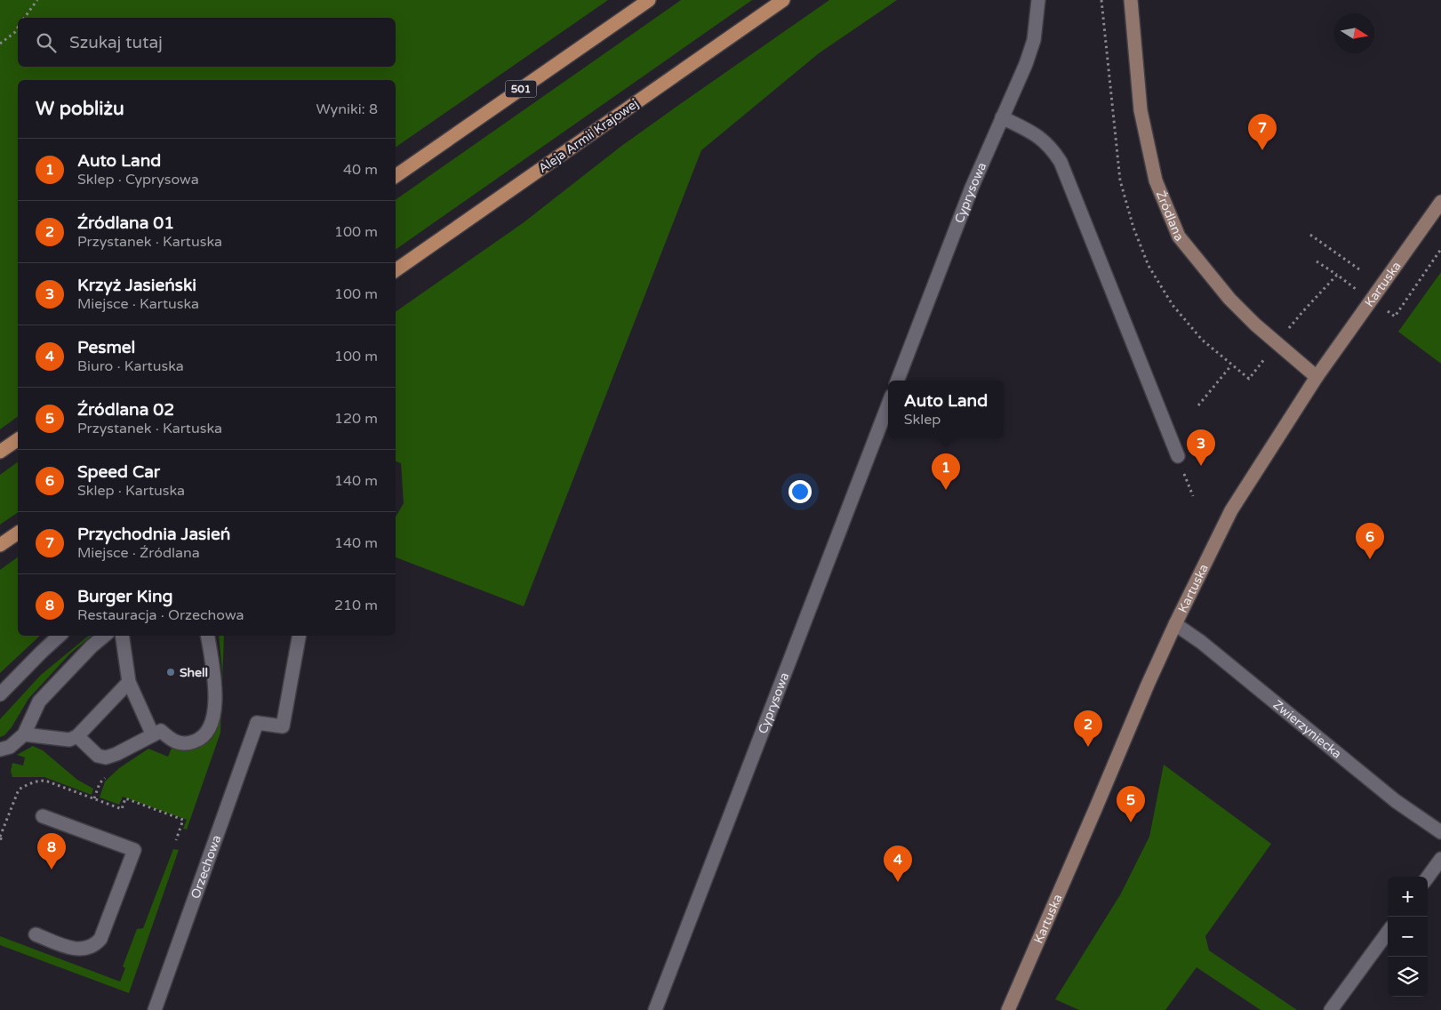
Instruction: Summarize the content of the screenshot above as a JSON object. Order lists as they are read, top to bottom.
{
  "streets": {
    "main road": ["501", "Aleja Armii Krajowej"],
    "street": [
      "Cyprysowa",
      "Źródlana",
      "Kartuska",
      "Zwierzyniecka",
      "Orzechowa"
    ]
  },
  "crossings": [
    ["Źródlana", "Kartuska"],
    ["Kartuska", "Zwierzyniecka"]
  ],
  "places": ["Shell"],
  "north": "right",
  "page": {
    "search": "Szukaj tutaj",
    "heading": ["W pobliżu", "Wyniki: 8"],
    "pins": [
      "7",
      "3",
      "1",
      "6",
      "2",
      "5",
      "8",
      "4"
    ],
    "list": [
      {
        "mark": "1",
        "name": "Auto Land",
        "note": "Sklep · Cyprysowa",
        "value": "40 m"
      },
      {
        "mark": "2",
        "name": "Źródlana 01",
        "note": "Przystanek · Kartuska",
        "value": "100 m"
      },
      {
        "mark": "3",
        "name": "Krzyż Jasieński",
        "note": "Miejsce · Kartuska",
        "value": "100 m"
      },
      {
        "mark": "4",
        "name": "Pesmel",
        "note": "Biuro · Kartuska",
        "value": "100 m"
      },
      {
        "mark": "5",
        "name": "Źródlana 02",
        "note": "Przystanek · Kartuska",
        "value": "120 m"
      },
      {
        "mark": "6",
        "name": "Speed Car",
        "note": "Sklep · Kartuska",
        "value": "140 m"
      },
      {
        "mark": "7",
        "name": "Przychodnia Jasień",
        "note": "Miejsce · Źródlana",
        "value": "140 m"
      },
      {
        "mark": "8",
        "name": "Burger King",
        "note": "Restauracja · Orzechowa",
        "value": "210 m"
      }
    ],
    "popup": ["Auto Land", "Sklep"],
    "map_buttons": ["+", "−"]
  }
}
